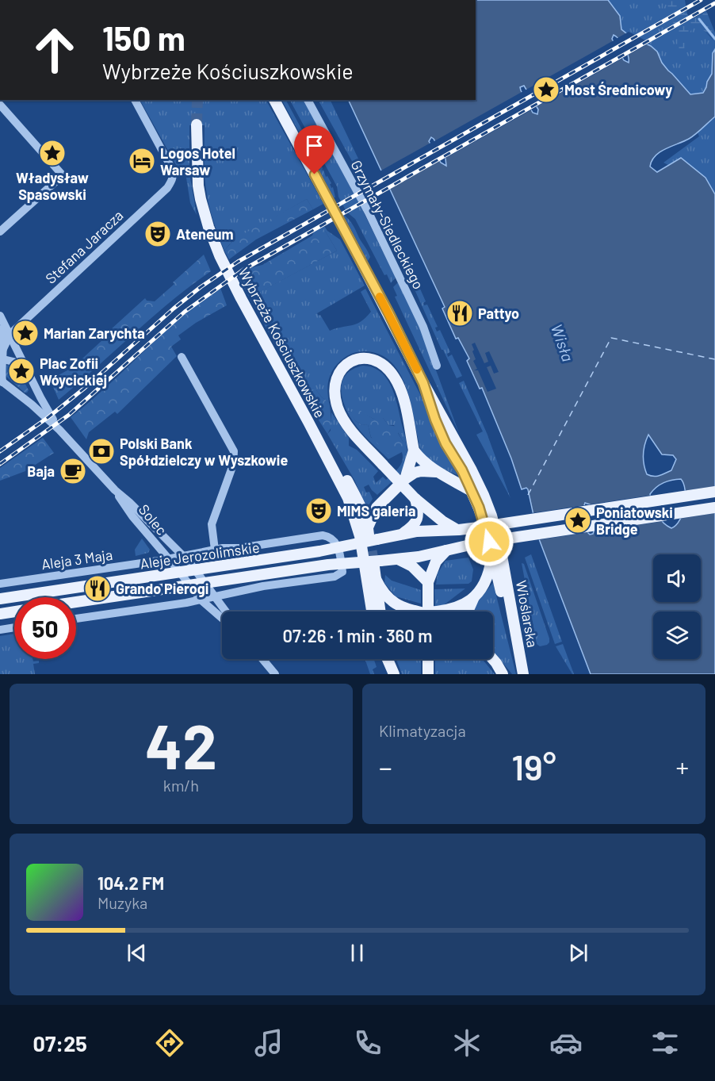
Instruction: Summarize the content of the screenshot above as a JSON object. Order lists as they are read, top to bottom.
{
  "streets": {
    "main road": ["Wybrzeże Kościuszkowskie", "Aleje Jerozolimskie", "Wioślarska"],
    "street": [
      "Grzymały-Siedleckiego",
      "Stefana Jaracza",
      "Solec",
      "Aleja 3 Maja"
    ]
  },
  "crossings": [
    ["Wybrzeże Kościuszkowskie", "Aleje Jerozolimskie"],
    ["Solec", "Aleja 3 Maja"]
  ],
  "water": ["Wisła"],
  "places": {
    "place": [
      "Most Średnicowy",
      "Władysław Spasowski",
      "Marian Zarychta",
      "Plac Zofii Wóycickiej",
      "Poniatowski Bridge"
    ],
    "hotel": ["Logos Hotel Warsaw"],
    "theatre": ["Ateneum", "MIMS galeria"],
    "restaurant": ["Pattyo", "Grando Pierogi"],
    "bank": ["Polski Bank Spółdzielczy w Wyszkowie"],
    "cafe": ["Baja"]
  },
  "page": {
    "turn": ["150 m", "Wybrzeże Kościuszkowskie"],
    "limit": "50",
    "trip": "07:26 · 1 min · 360 m",
    "tile": [
      ["42", "km/h"],
      "Klimatyzacja"
    ],
    "heat": ["−", "19°", "+"],
    "song": ["104.2 FM", "Muzyka"],
    "tabs": "07:25"
  }
}
